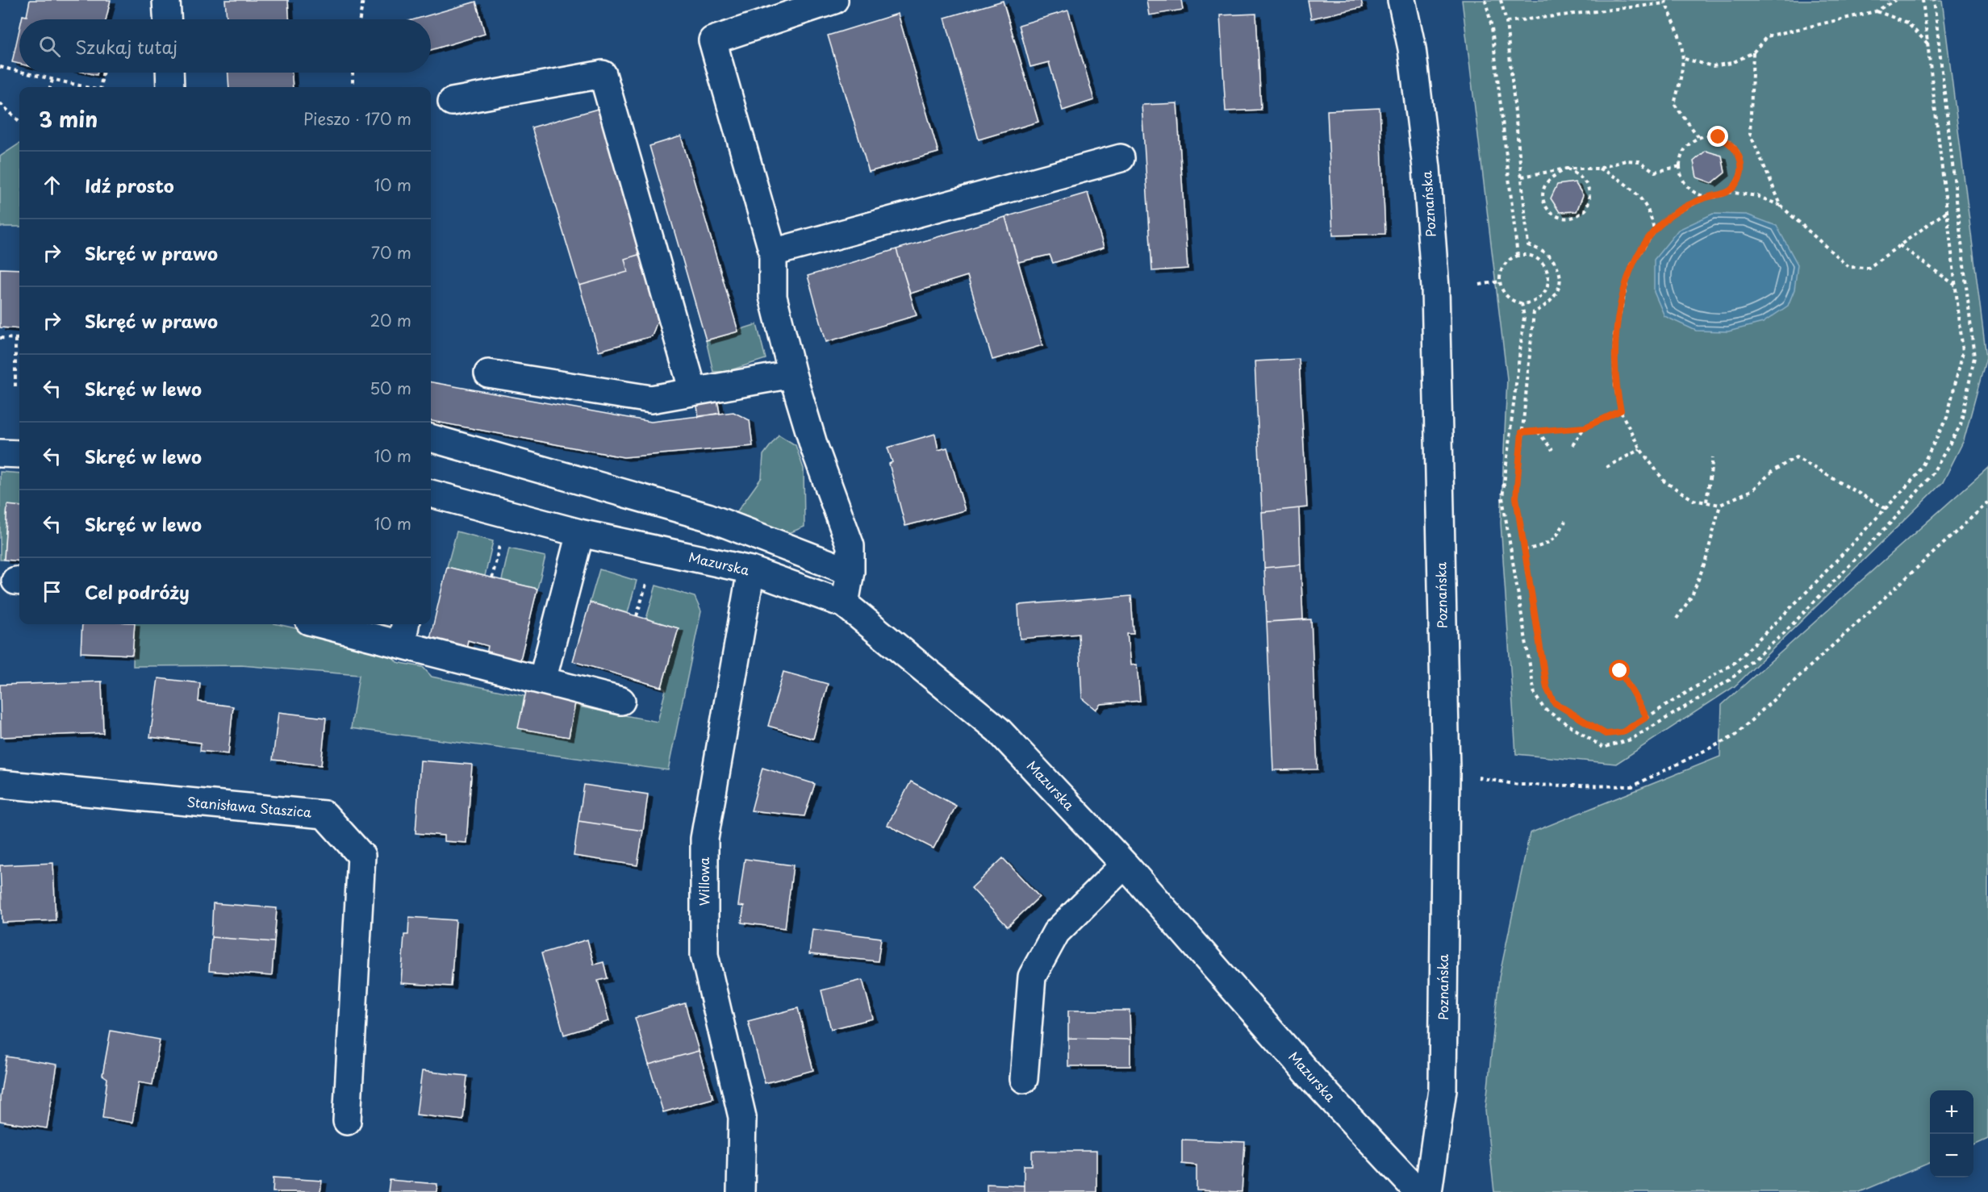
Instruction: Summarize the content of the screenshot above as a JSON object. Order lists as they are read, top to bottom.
{
  "streets": {
    "street": [
      "Poznańska",
      "Mazurska",
      "Stanisława Staszica",
      "Willowa"
    ]
  },
  "crossings": [
    ["Mazurska", "Willowa"]
  ],
  "page": {
    "search": "Szukaj tutaj",
    "heading": ["3 min", "Pieszo · 170 m"],
    "list": [
      ["Idź prosto", "10 m"],
      ["Skręć w prawo", "70 m"],
      ["Skręć w prawo", "20 m"],
      ["Skręć w lewo", "50 m"],
      ["Skręć w lewo", "10 m"],
      ["Skręć w lewo", "10 m"],
      "Cel podróży"
    ],
    "map_buttons": ["+", "−"]
  }
}
